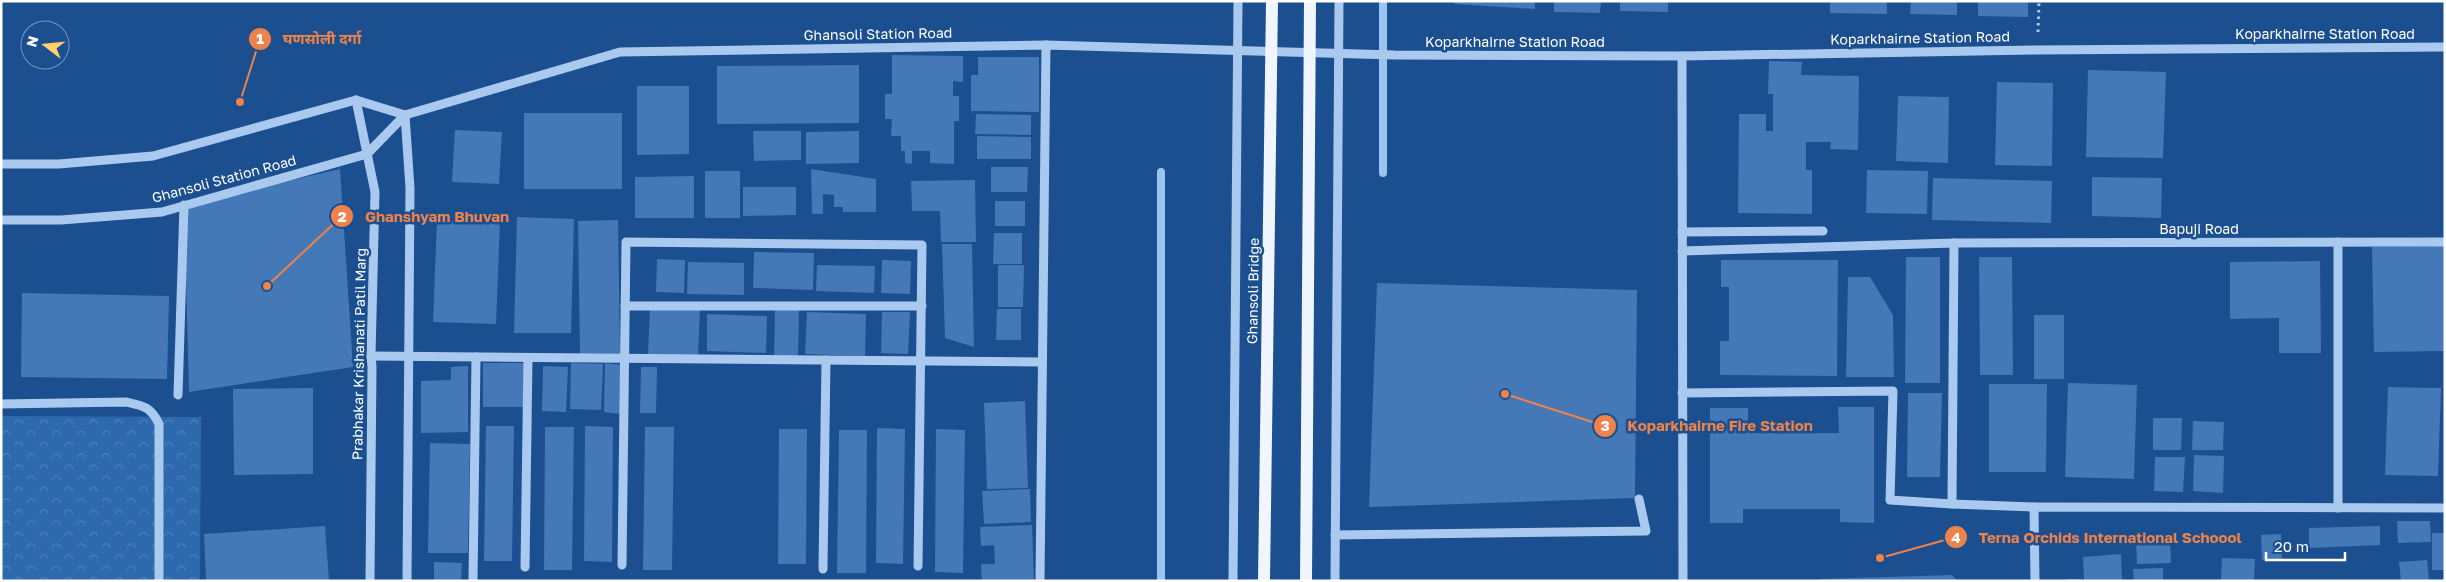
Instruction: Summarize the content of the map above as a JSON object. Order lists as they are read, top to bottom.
{
  "streets": {
    "main road": ["Ghansoli Bridge"],
    "street": [
      "Ghansoli Station Road",
      "Koparkhairne Station Road",
      "Bapuji Road",
      "Prabhakar Krishanati Patil Marg"
    ]
  },
  "crossings": [
    ["Ghansoli Station Road", "Koparkhairne Station Road"],
    ["Ghansoli Station Road", "Prabhakar Krishanati Patil Marg"]
  ],
  "places": [
    "घणसोली दर्गा",
    "Ghanshyam Bhuvan",
    "Koparkhairne Fire Station",
    "Terna Orchids International Schoool"
  ],
  "scale_bar": "20 m",
  "north": "left"
}
